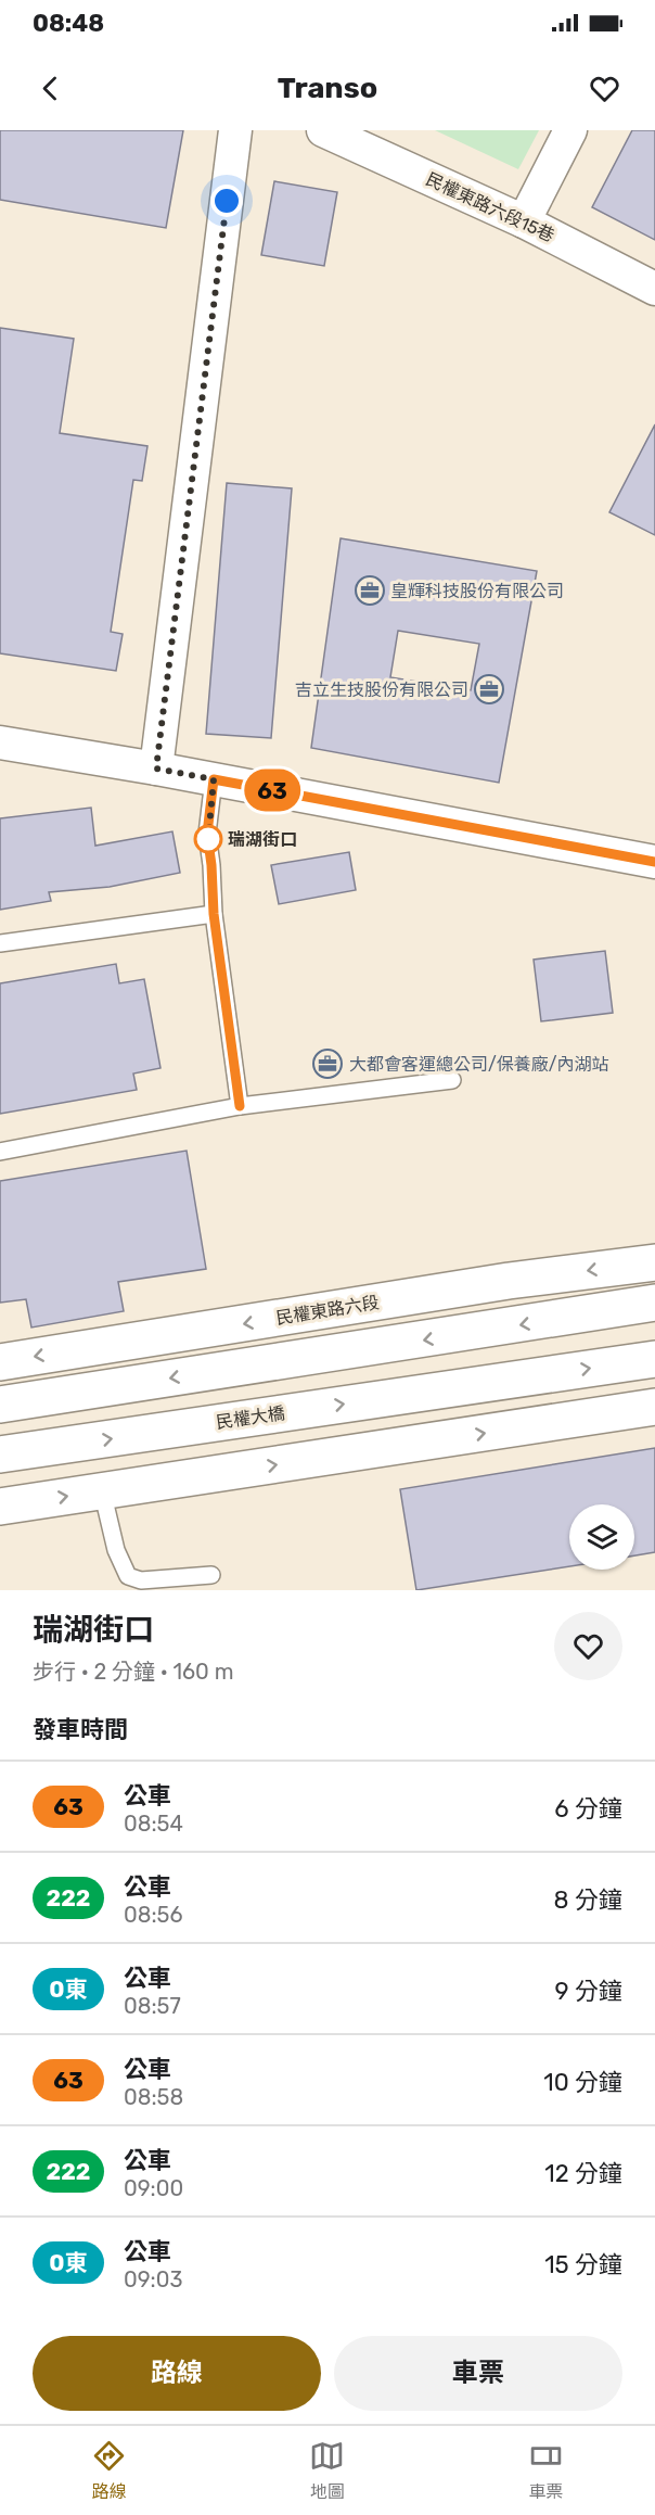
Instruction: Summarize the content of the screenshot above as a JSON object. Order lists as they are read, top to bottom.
{
  "streets": {
    "main road": ["民權東路六段", "民權大橋"],
    "street": ["民權東路六段15巷"]
  },
  "places": {
    "office": ["皇輝科技股份有限公司", "吉立生技股份有限公司", "大都會客運總公司/保養廠/內湖站"],
    "other": ["瑞湖街口"]
  },
  "lines": ["bus line 63"],
  "page": {
    "status": "08:48",
    "header": "Transo",
    "on_map": "63",
    "heading": [
      ["瑞湖街口", "步行 · 2 分鐘 · 160 m"],
      "發車時間"
    ],
    "list": [
      {
        "mark": "63",
        "name": "公車",
        "note": "08:54",
        "value": "6 分鐘"
      },
      {
        "mark": "222",
        "name": "公車",
        "note": "08:56",
        "value": "8 分鐘"
      },
      {
        "mark": "0東",
        "name": "公車",
        "note": "08:57",
        "value": "9 分鐘"
      },
      {
        "mark": "63",
        "name": "公車",
        "note": "08:58",
        "value": "10 分鐘"
      },
      {
        "mark": "222",
        "name": "公車",
        "note": "09:00",
        "value": "12 分鐘"
      },
      {
        "mark": "0東",
        "name": "公車",
        "note": "09:03",
        "value": "15 分鐘"
      }
    ],
    "buttons": ["路線", "車票"],
    "tabs": ["路線", "地圖", "車票"]
  }
}
